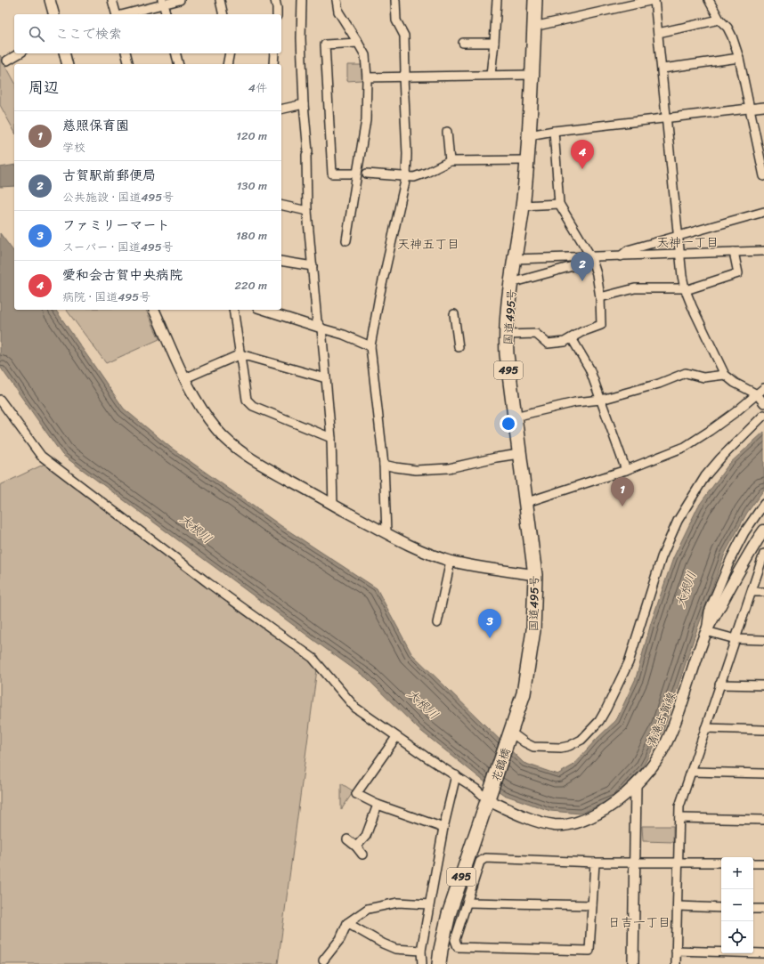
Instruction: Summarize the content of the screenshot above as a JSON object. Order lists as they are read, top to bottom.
{
  "streets": {
    "highway": ["国道495号", "495", "花鶴橋"],
    "main road": ["清滝古賀線"]
  },
  "crossings": [
    ["国道495号", "花鶴橋"],
    ["495", "清滝古賀線"],
    ["495", "花鶴橋"],
    ["清滝古賀線", "花鶴橋"]
  ],
  "districts": ["天神一丁目", "天神五丁目", "日吉一丁目"],
  "water": ["大根川"],
  "page": {
    "search": "ここで検索",
    "heading": ["周辺", "4件"],
    "list": [
      {
        "mark": "1",
        "name": "慈照保育園",
        "note": "学校",
        "value": "120 m"
      },
      {
        "mark": "2",
        "name": "古賀駅前郵便局",
        "note": "公共施設 · 国道495号",
        "value": "130 m"
      },
      {
        "mark": "3",
        "name": "ファミリーマート",
        "note": "スーパー · 国道495号",
        "value": "180 m"
      },
      {
        "mark": "4",
        "name": "愛和会古賀中央病院",
        "note": "病院 · 国道495号",
        "value": "220 m"
      }
    ],
    "pins": [
      "4",
      "2",
      "1",
      "3"
    ],
    "map_buttons": ["+", "−"]
  }
}
